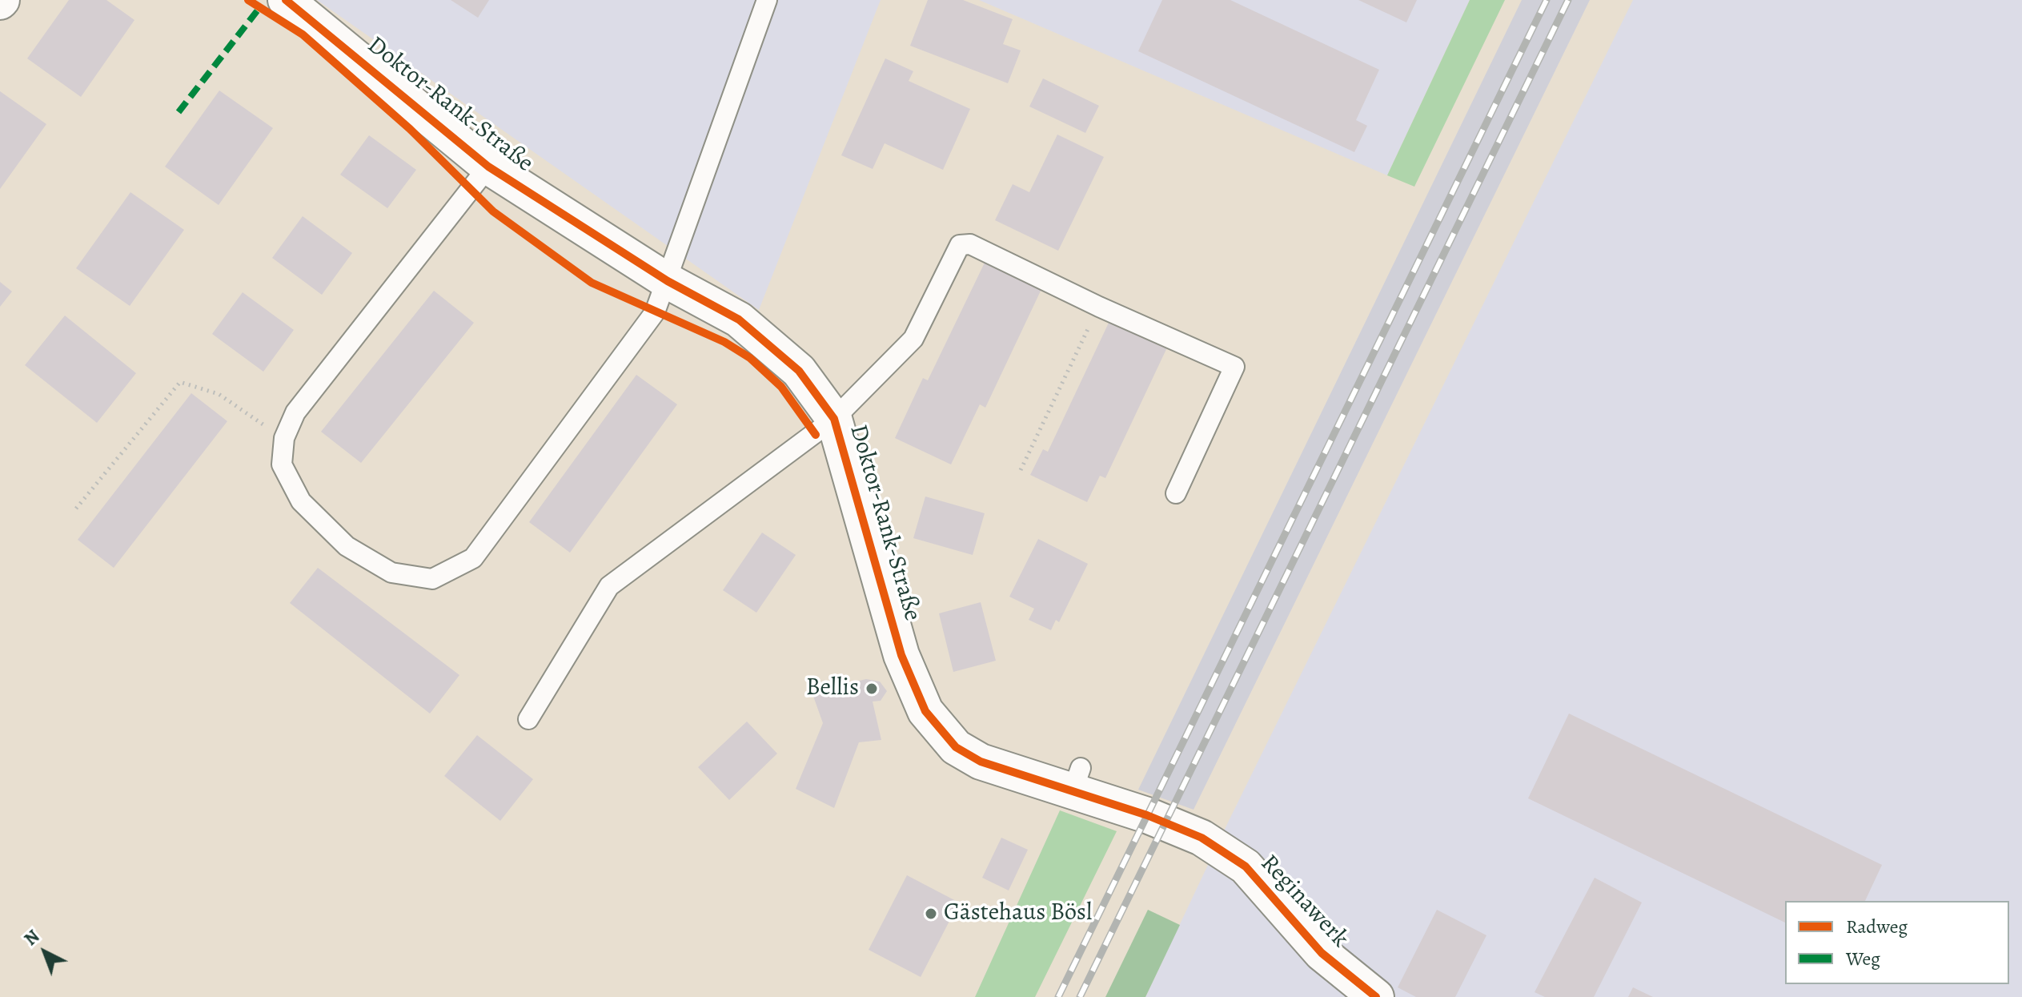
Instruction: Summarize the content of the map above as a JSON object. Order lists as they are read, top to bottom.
{
  "streets": {
    "street": ["Doktor-Rank-Straße", "Reginawerk"]
  },
  "crossings": [
    ["Doktor-Rank-Straße", "Reginawerk"]
  ],
  "places": ["Bellis", "Gästehaus Bösl"],
  "legend": ["Radweg", "Weg"],
  "north": "top left"
}
